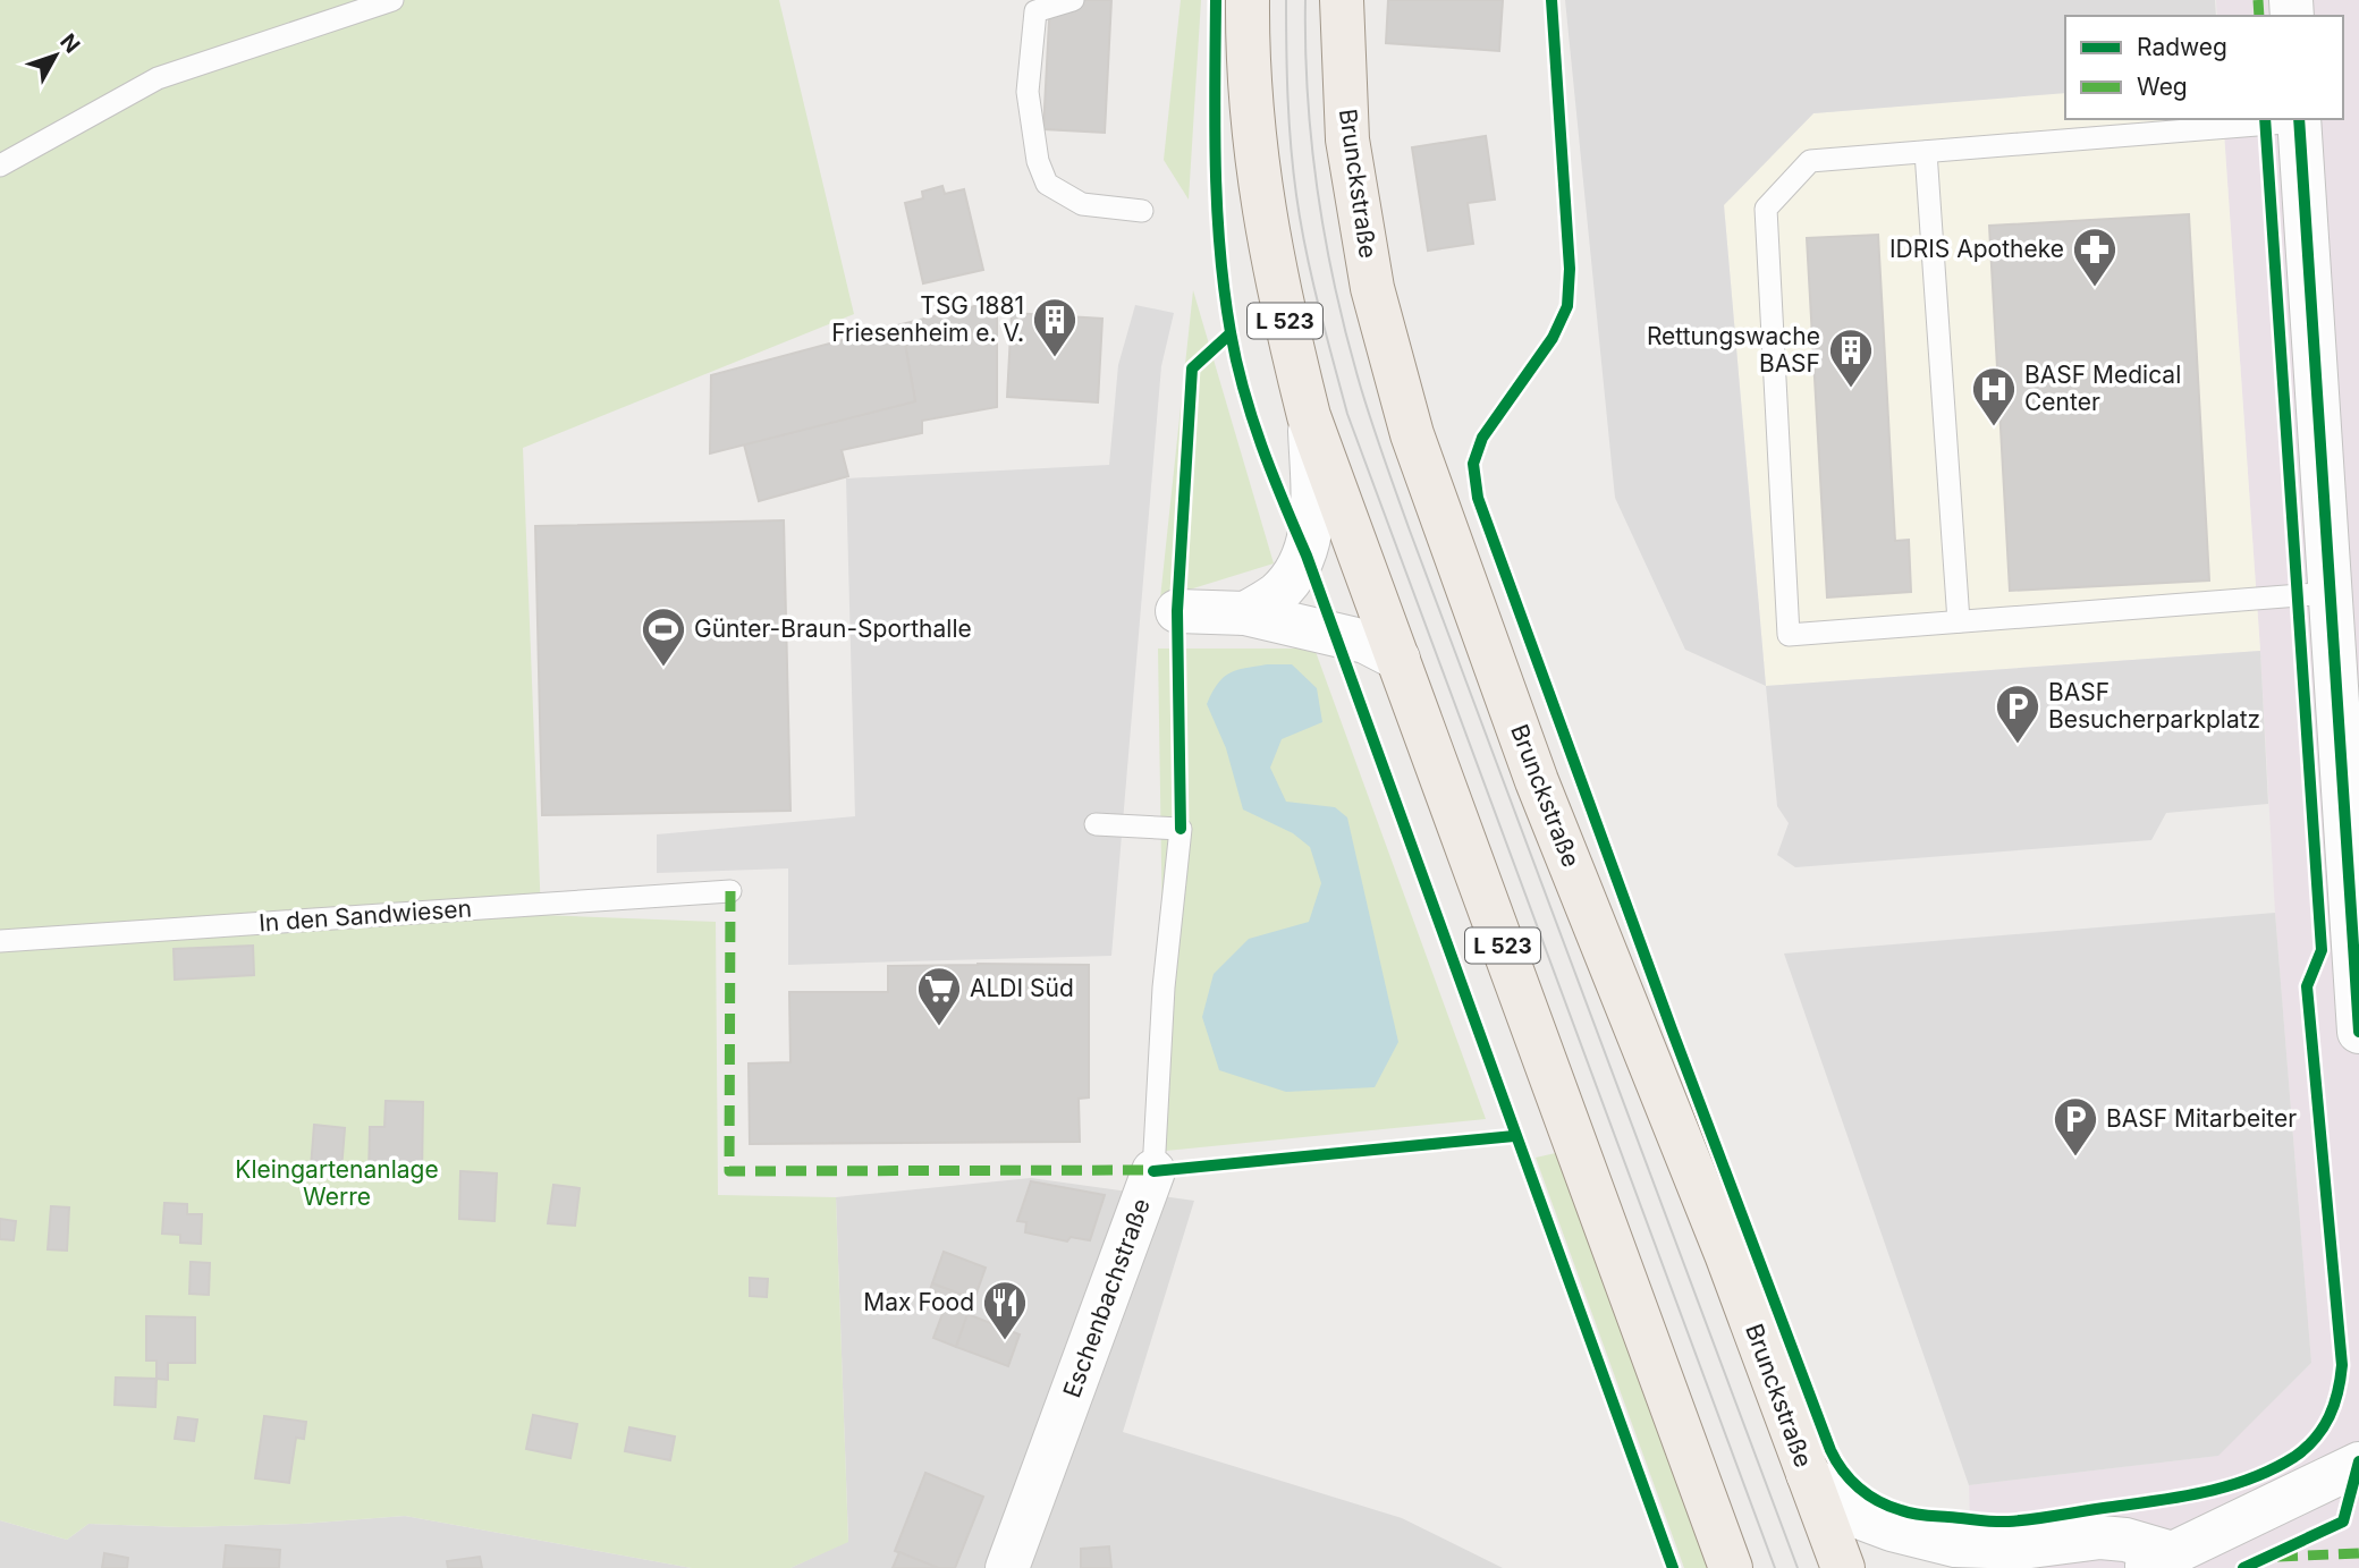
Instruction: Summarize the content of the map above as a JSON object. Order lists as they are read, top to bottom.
{
  "streets": {
    "main road": ["Brunckstraße", "L 523"],
    "street": ["Eschenbachstraße"],
    "lane": ["In den Sandwiesen"]
  },
  "parks": ["Kleingartenanlage Werre"],
  "places": {
    "pharmacy": ["IDRIS Apotheke"],
    "building": ["TSG 1881 Friesenheim e. V.", "Rettungswache BASF"],
    "hospital": ["BASF Medical Center"],
    "sports": ["Günter-Braun-Sporthalle"],
    "parking": ["BASF Besucherparkplatz", "BASF Mitarbeiter"],
    "supermarket": ["ALDI Süd"],
    "restaurant": ["Max Food"]
  },
  "legend": ["Radweg", "Weg"],
  "north": "top right"
}
